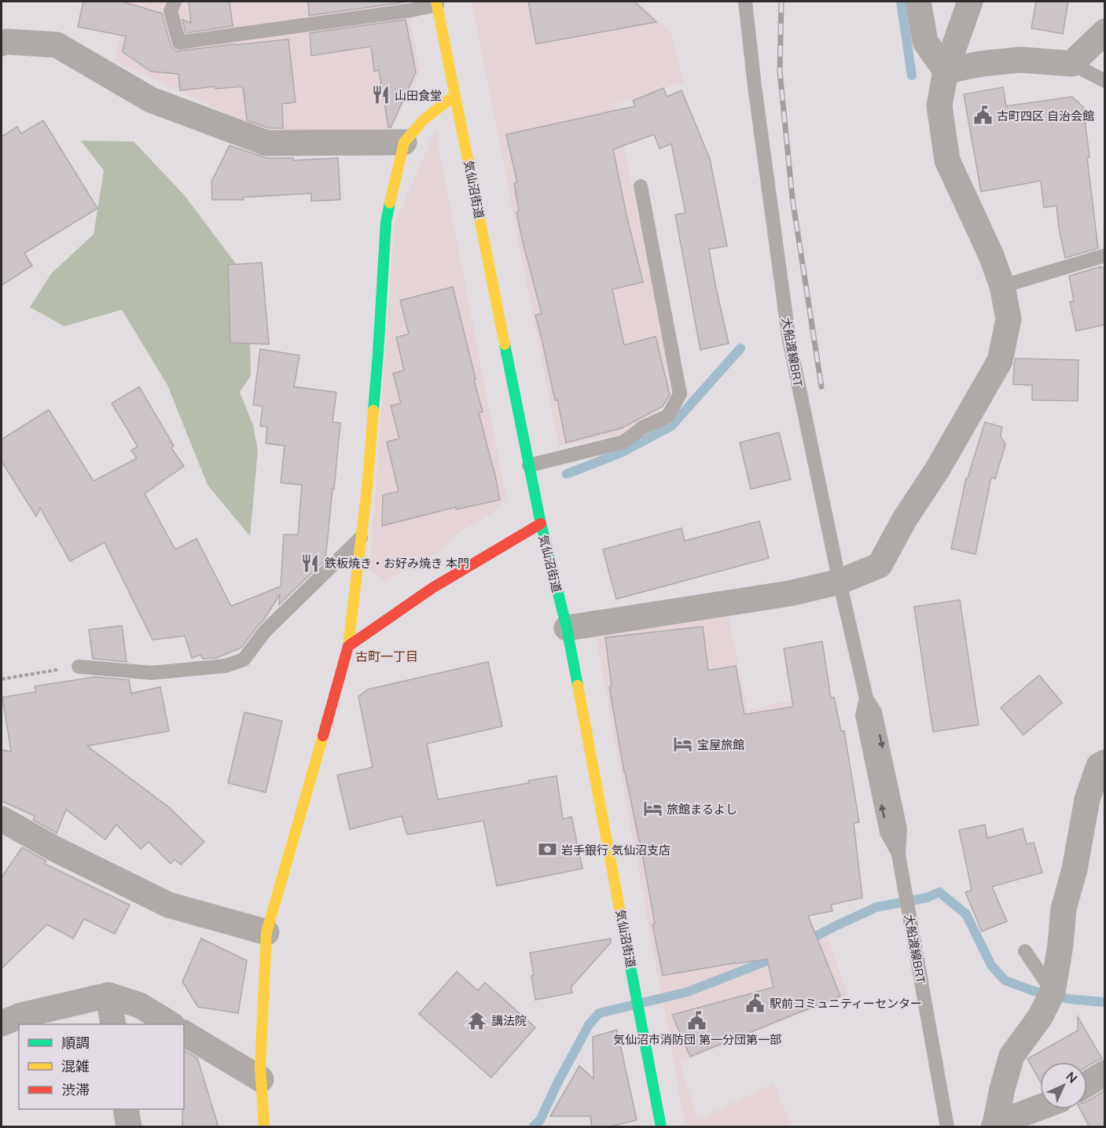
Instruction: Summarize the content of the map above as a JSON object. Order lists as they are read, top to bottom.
{
  "streets": {
    "street": ["気仙沼街道"],
    "lane": ["大船渡線BRT"]
  },
  "districts": ["古町一丁目"],
  "places": {
    "restaurant": ["山田食堂", "鉄板焼き・お好み焼き 本門"],
    "public building": ["古町四区 自治会館", "駅前コミュニティーセンター", "気仙沼市消防団 第一分団第一部"],
    "hotel": ["宝屋旅館", "旅館まるよし"],
    "bank": ["岩手銀行 気仙沼支店"],
    "temple": ["講法院"]
  },
  "legend": ["順調", "混雑", "渋滞"],
  "north": "top right"
}
